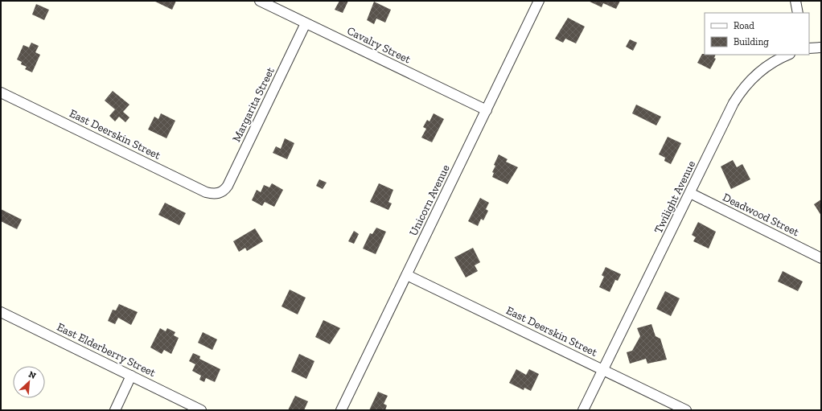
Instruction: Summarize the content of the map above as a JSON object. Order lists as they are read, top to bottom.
{
  "streets": {
    "street": [
      "Cavalry Street",
      "Margarita Street",
      "East Deerskin Street",
      "Twilight Avenue",
      "Unicorn Avenue",
      "Deadwood Street",
      "East Elderberry Street"
    ]
  },
  "crossings": [
    ["Cavalry Street", "Margarita Street"],
    ["Cavalry Street", "Unicorn Avenue"],
    ["Margarita Street", "East Deerskin Street"],
    ["East Deerskin Street", "Twilight Avenue"],
    ["East Deerskin Street", "Unicorn Avenue"],
    ["Twilight Avenue", "Deadwood Street"]
  ],
  "legend": ["Road", "Building"],
  "north": "top right"
}
